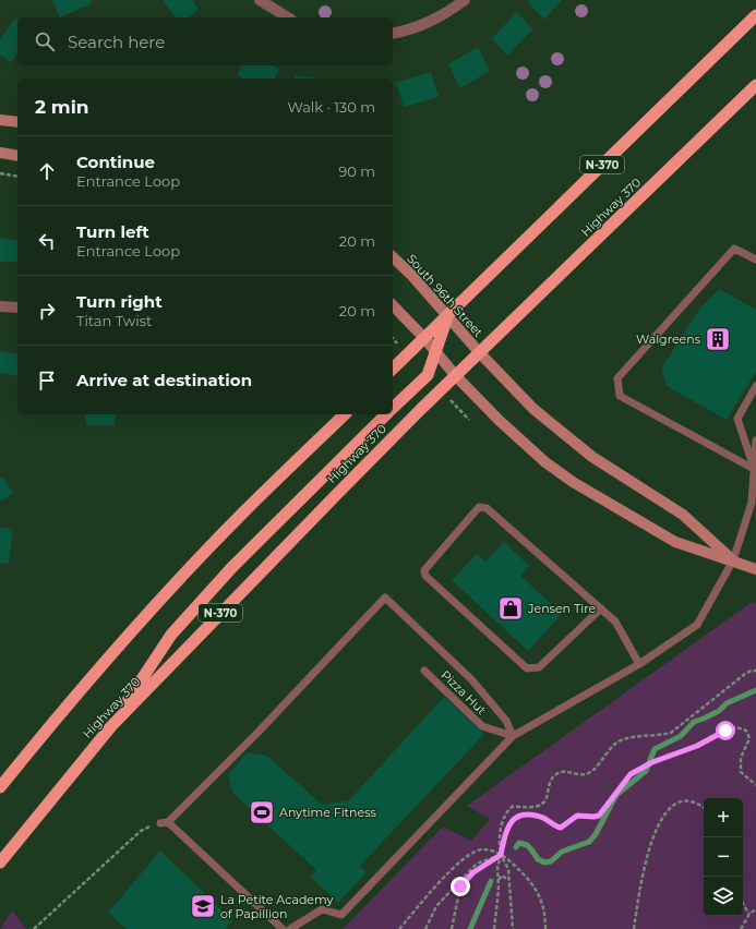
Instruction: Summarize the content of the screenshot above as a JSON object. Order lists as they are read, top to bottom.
{
  "streets": {
    "highway": ["N-370", "Highway 370"],
    "main road": ["South 96th Street"],
    "lane": ["Pizza Hut"]
  },
  "crossings": [
    ["N-370", "South 96th Street"],
    ["Highway 370", "South 96th Street"]
  ],
  "places": {
    "building": ["Walgreens"],
    "shop": ["Jensen Tire"],
    "sports": ["Anytime Fitness"],
    "school or university": ["La Petite Academy of Papillion"]
  },
  "page": {
    "search": "Search here",
    "heading": ["2 min", "Walk · 130 m"],
    "list": [
      ["Continue", "Entrance Loop", "90 m"],
      ["Turn left", "Entrance Loop", "20 m"],
      ["Turn right", "Titan Twist", "20 m"],
      "Arrive at destination"
    ],
    "map_buttons": ["+", "−"]
  }
}
